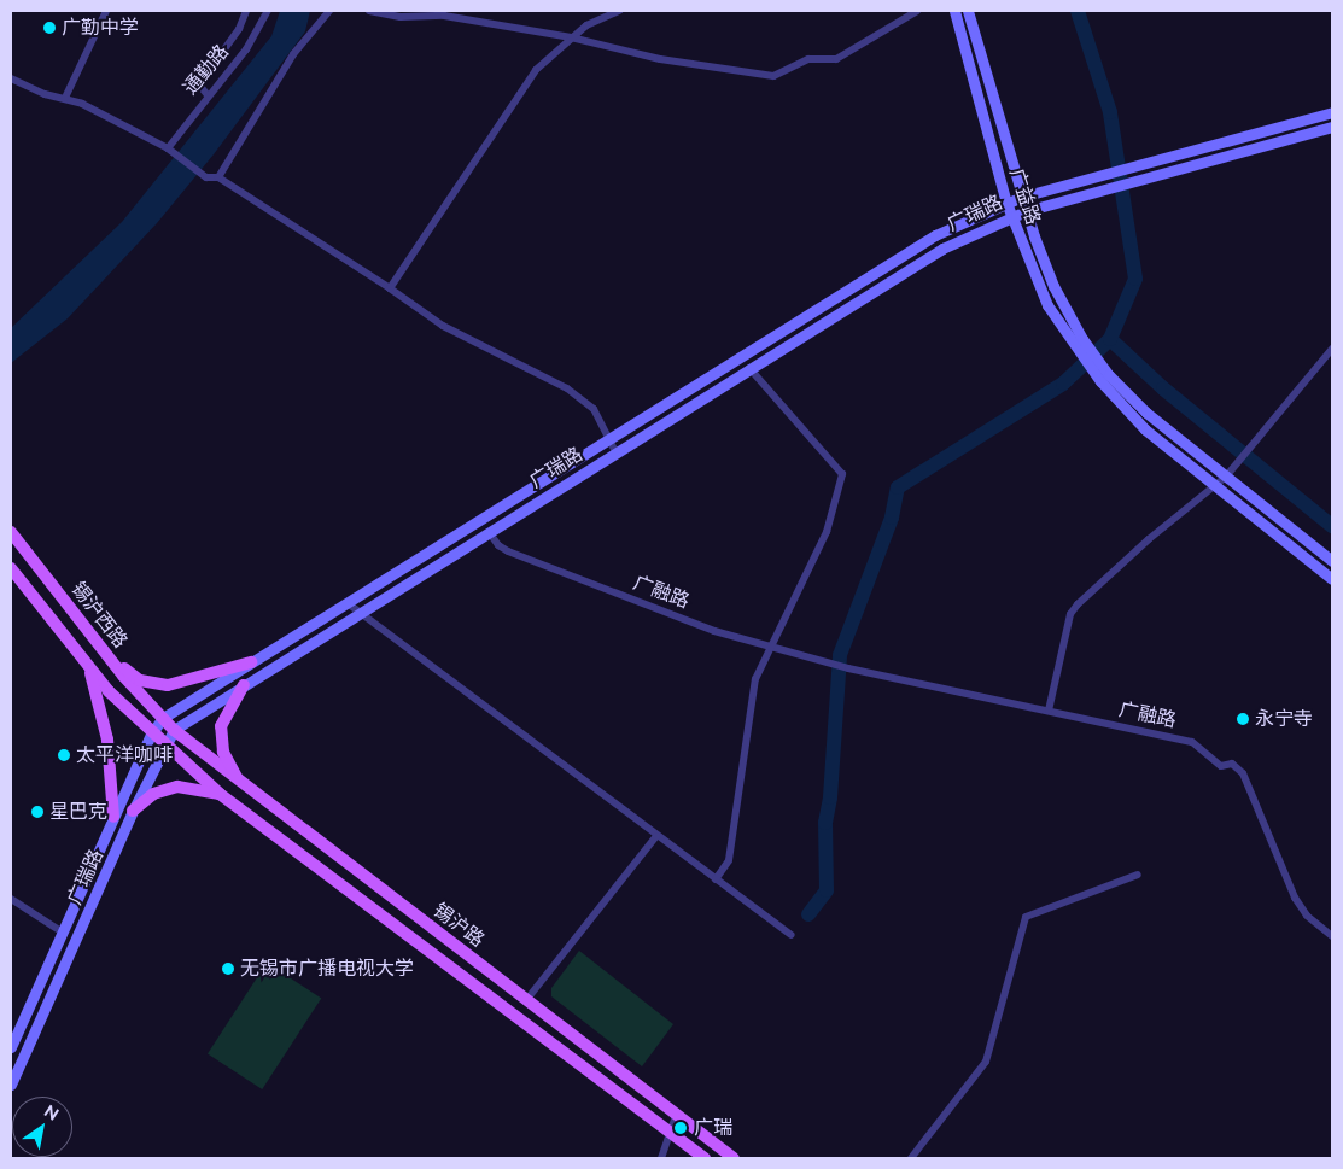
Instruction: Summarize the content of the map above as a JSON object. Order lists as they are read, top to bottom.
{
  "streets": {
    "main road": [
      "广益路",
      "广瑞路",
      "锡沪西路",
      "锡沪路"
    ],
    "street": ["通勤路", "广融路"]
  },
  "crossings": [
    ["广益路", "广瑞路"],
    ["广瑞路", "广融路"],
    ["广瑞路", "锡沪西路"],
    ["广瑞路", "锡沪路"],
    ["锡沪西路", "锡沪路"]
  ],
  "places": [
    "广勤中学",
    "永宁寺",
    "太平洋咖啡",
    "星巴克",
    "无锡市广播电视大学",
    "广瑞"
  ],
  "north": "top right"
}
